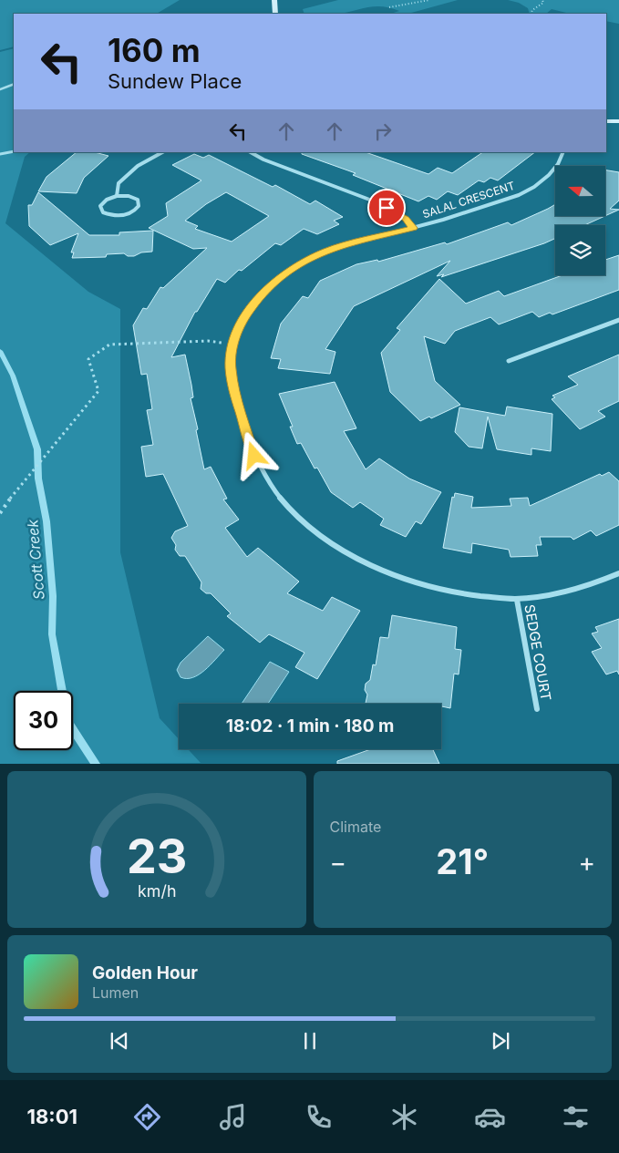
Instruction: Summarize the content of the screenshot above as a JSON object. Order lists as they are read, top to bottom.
{
  "streets": {
    "street": ["SALAL CRESCENT", "SEDGE COURT"]
  },
  "crossings": [
    ["SALAL CRESCENT", "SEDGE COURT"]
  ],
  "water": ["Scott Creek"],
  "north": "left",
  "page": {
    "turn": ["160 m", "Sundew Place"],
    "limit": "30",
    "trip": "18:02 · 1 min · 180 m",
    "tile": "Climate",
    "heat": ["−", "21°", "+"],
    "song": ["Golden Hour", "Lumen"],
    "tabs": "18:01",
    "gauge": ["23", "km/h"]
  }
}
